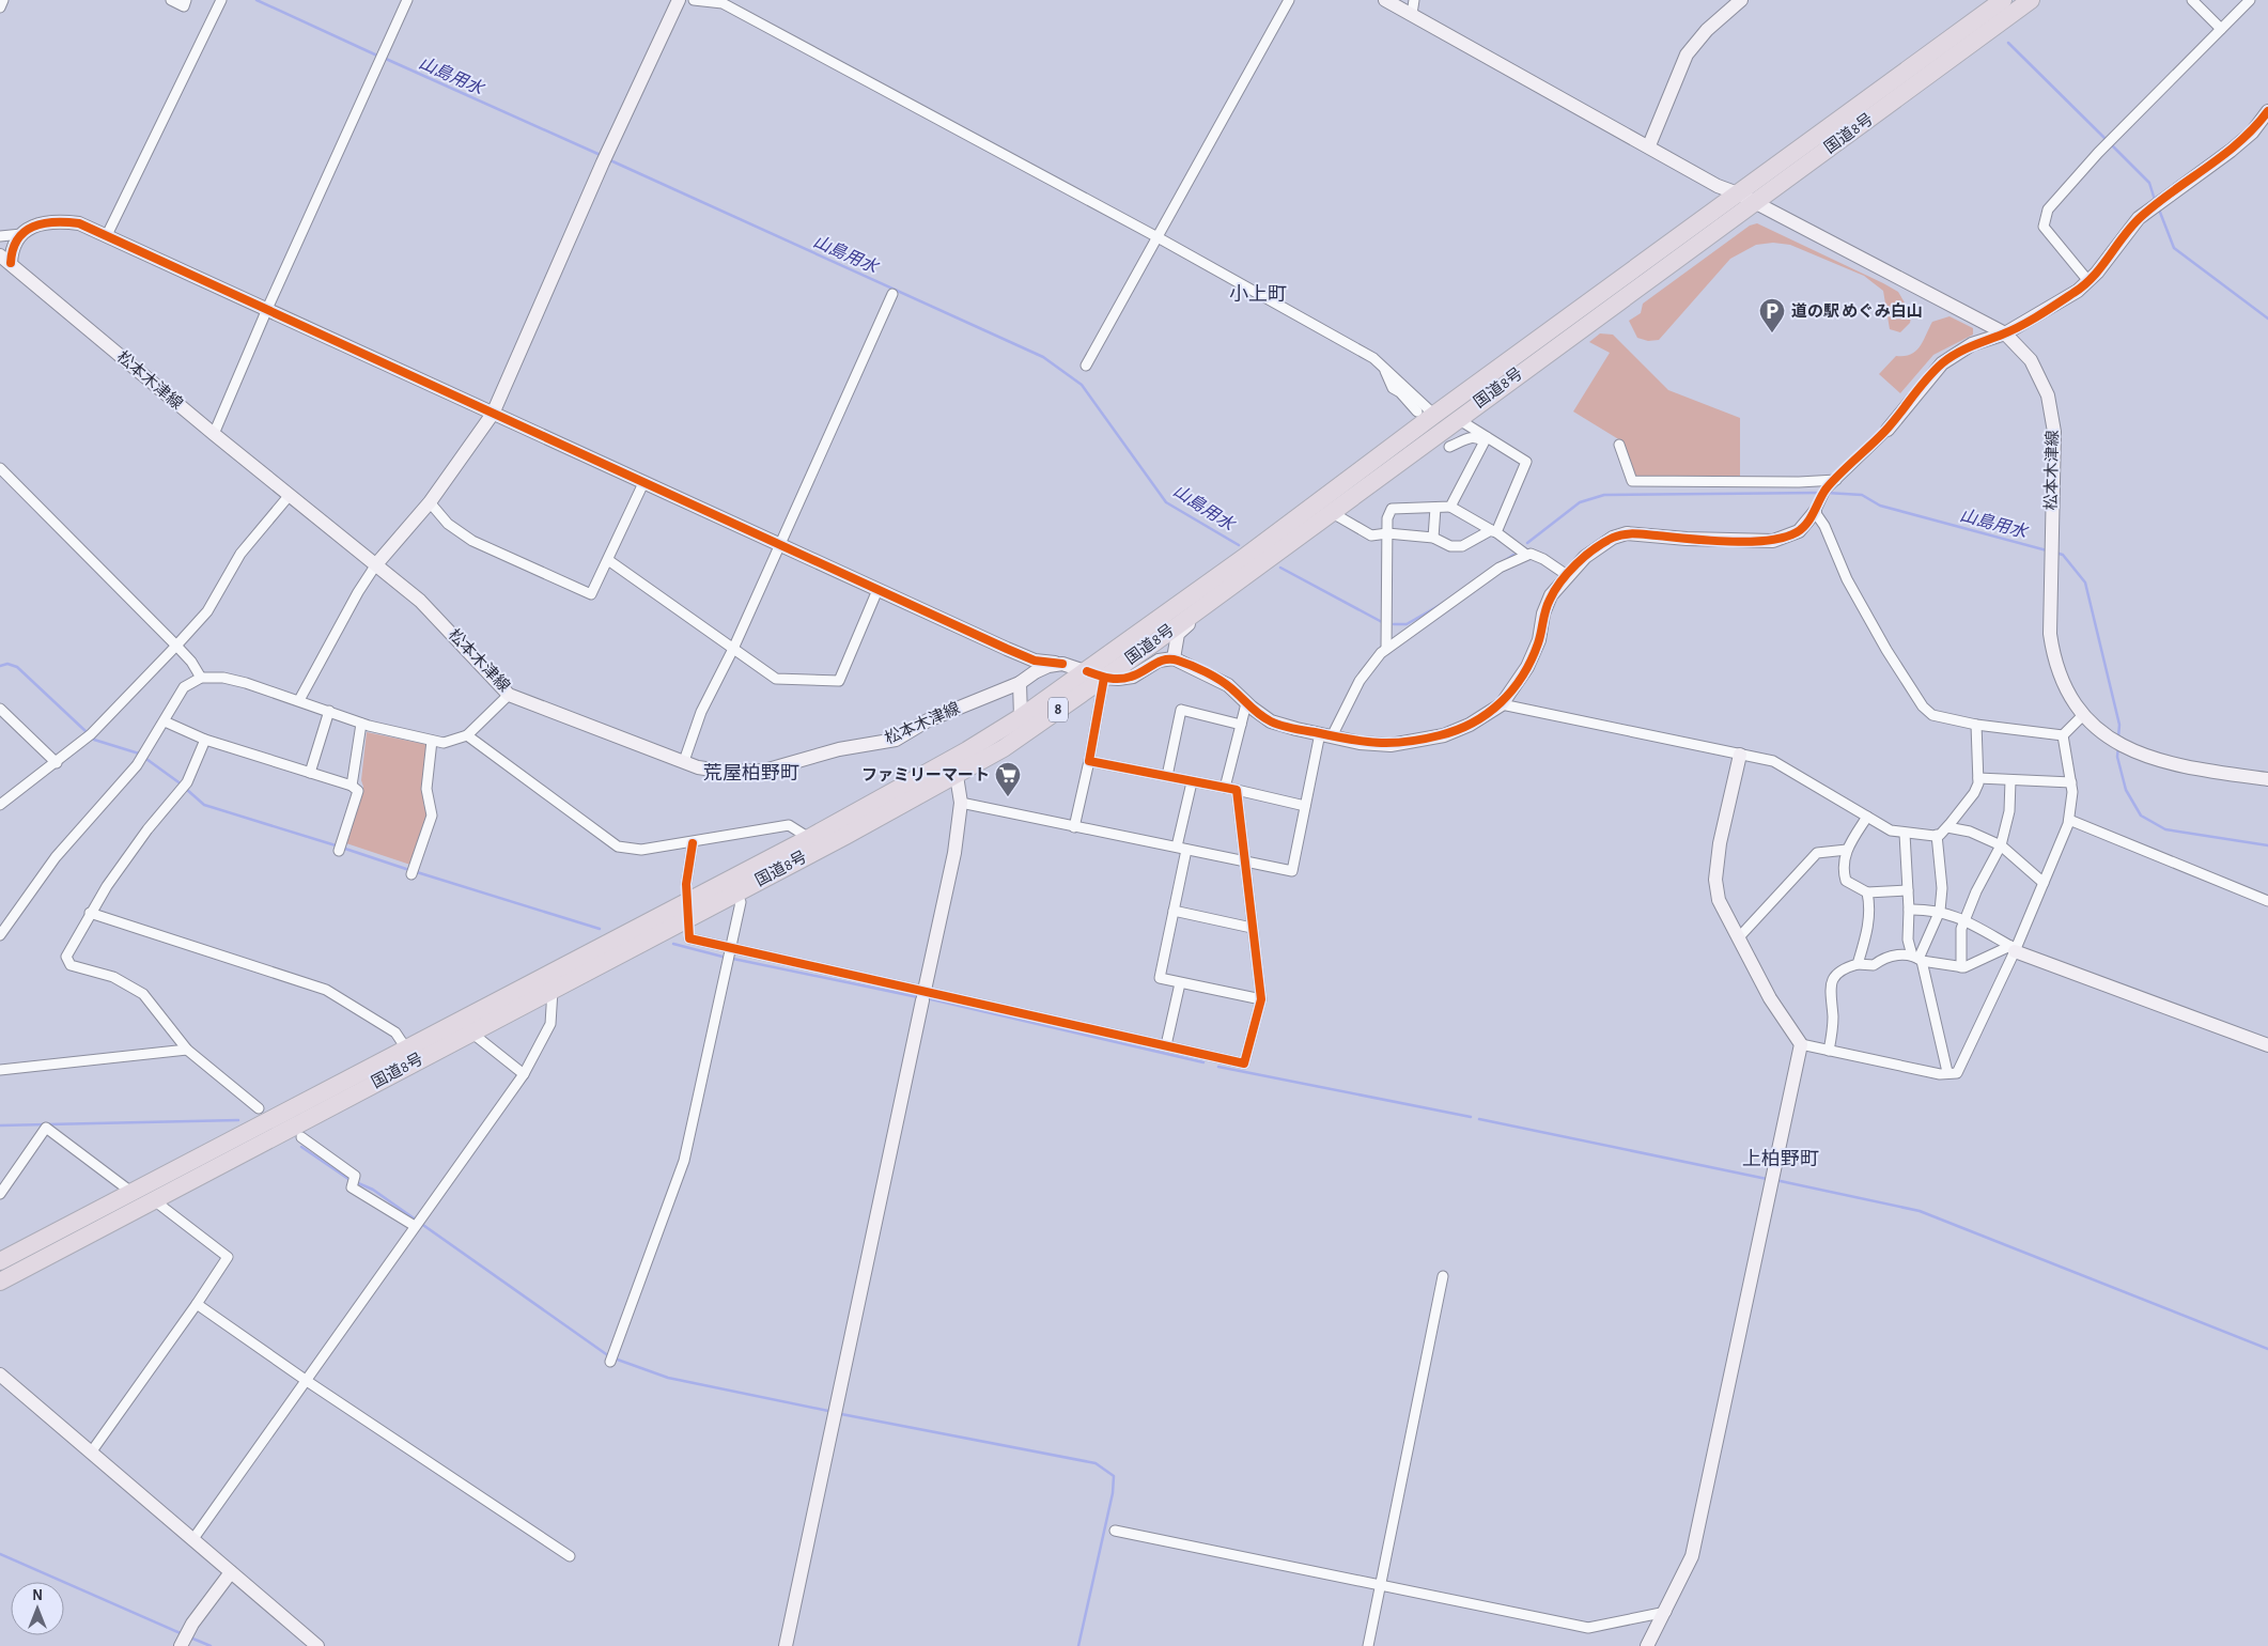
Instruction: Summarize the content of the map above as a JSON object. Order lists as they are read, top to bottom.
{
  "streets": {
    "highway": ["国道8号", "8"],
    "street": ["松本木津線"]
  },
  "crossings": [
    ["国道8号", "松本木津線"]
  ],
  "districts": ["小上町", "荒屋柏野町", "上柏野町"],
  "water": ["山島用水"],
  "places": {
    "parking": ["道の駅 めぐみ白山"],
    "supermarket": ["ファミリーマート"]
  },
  "north": "top"
}
